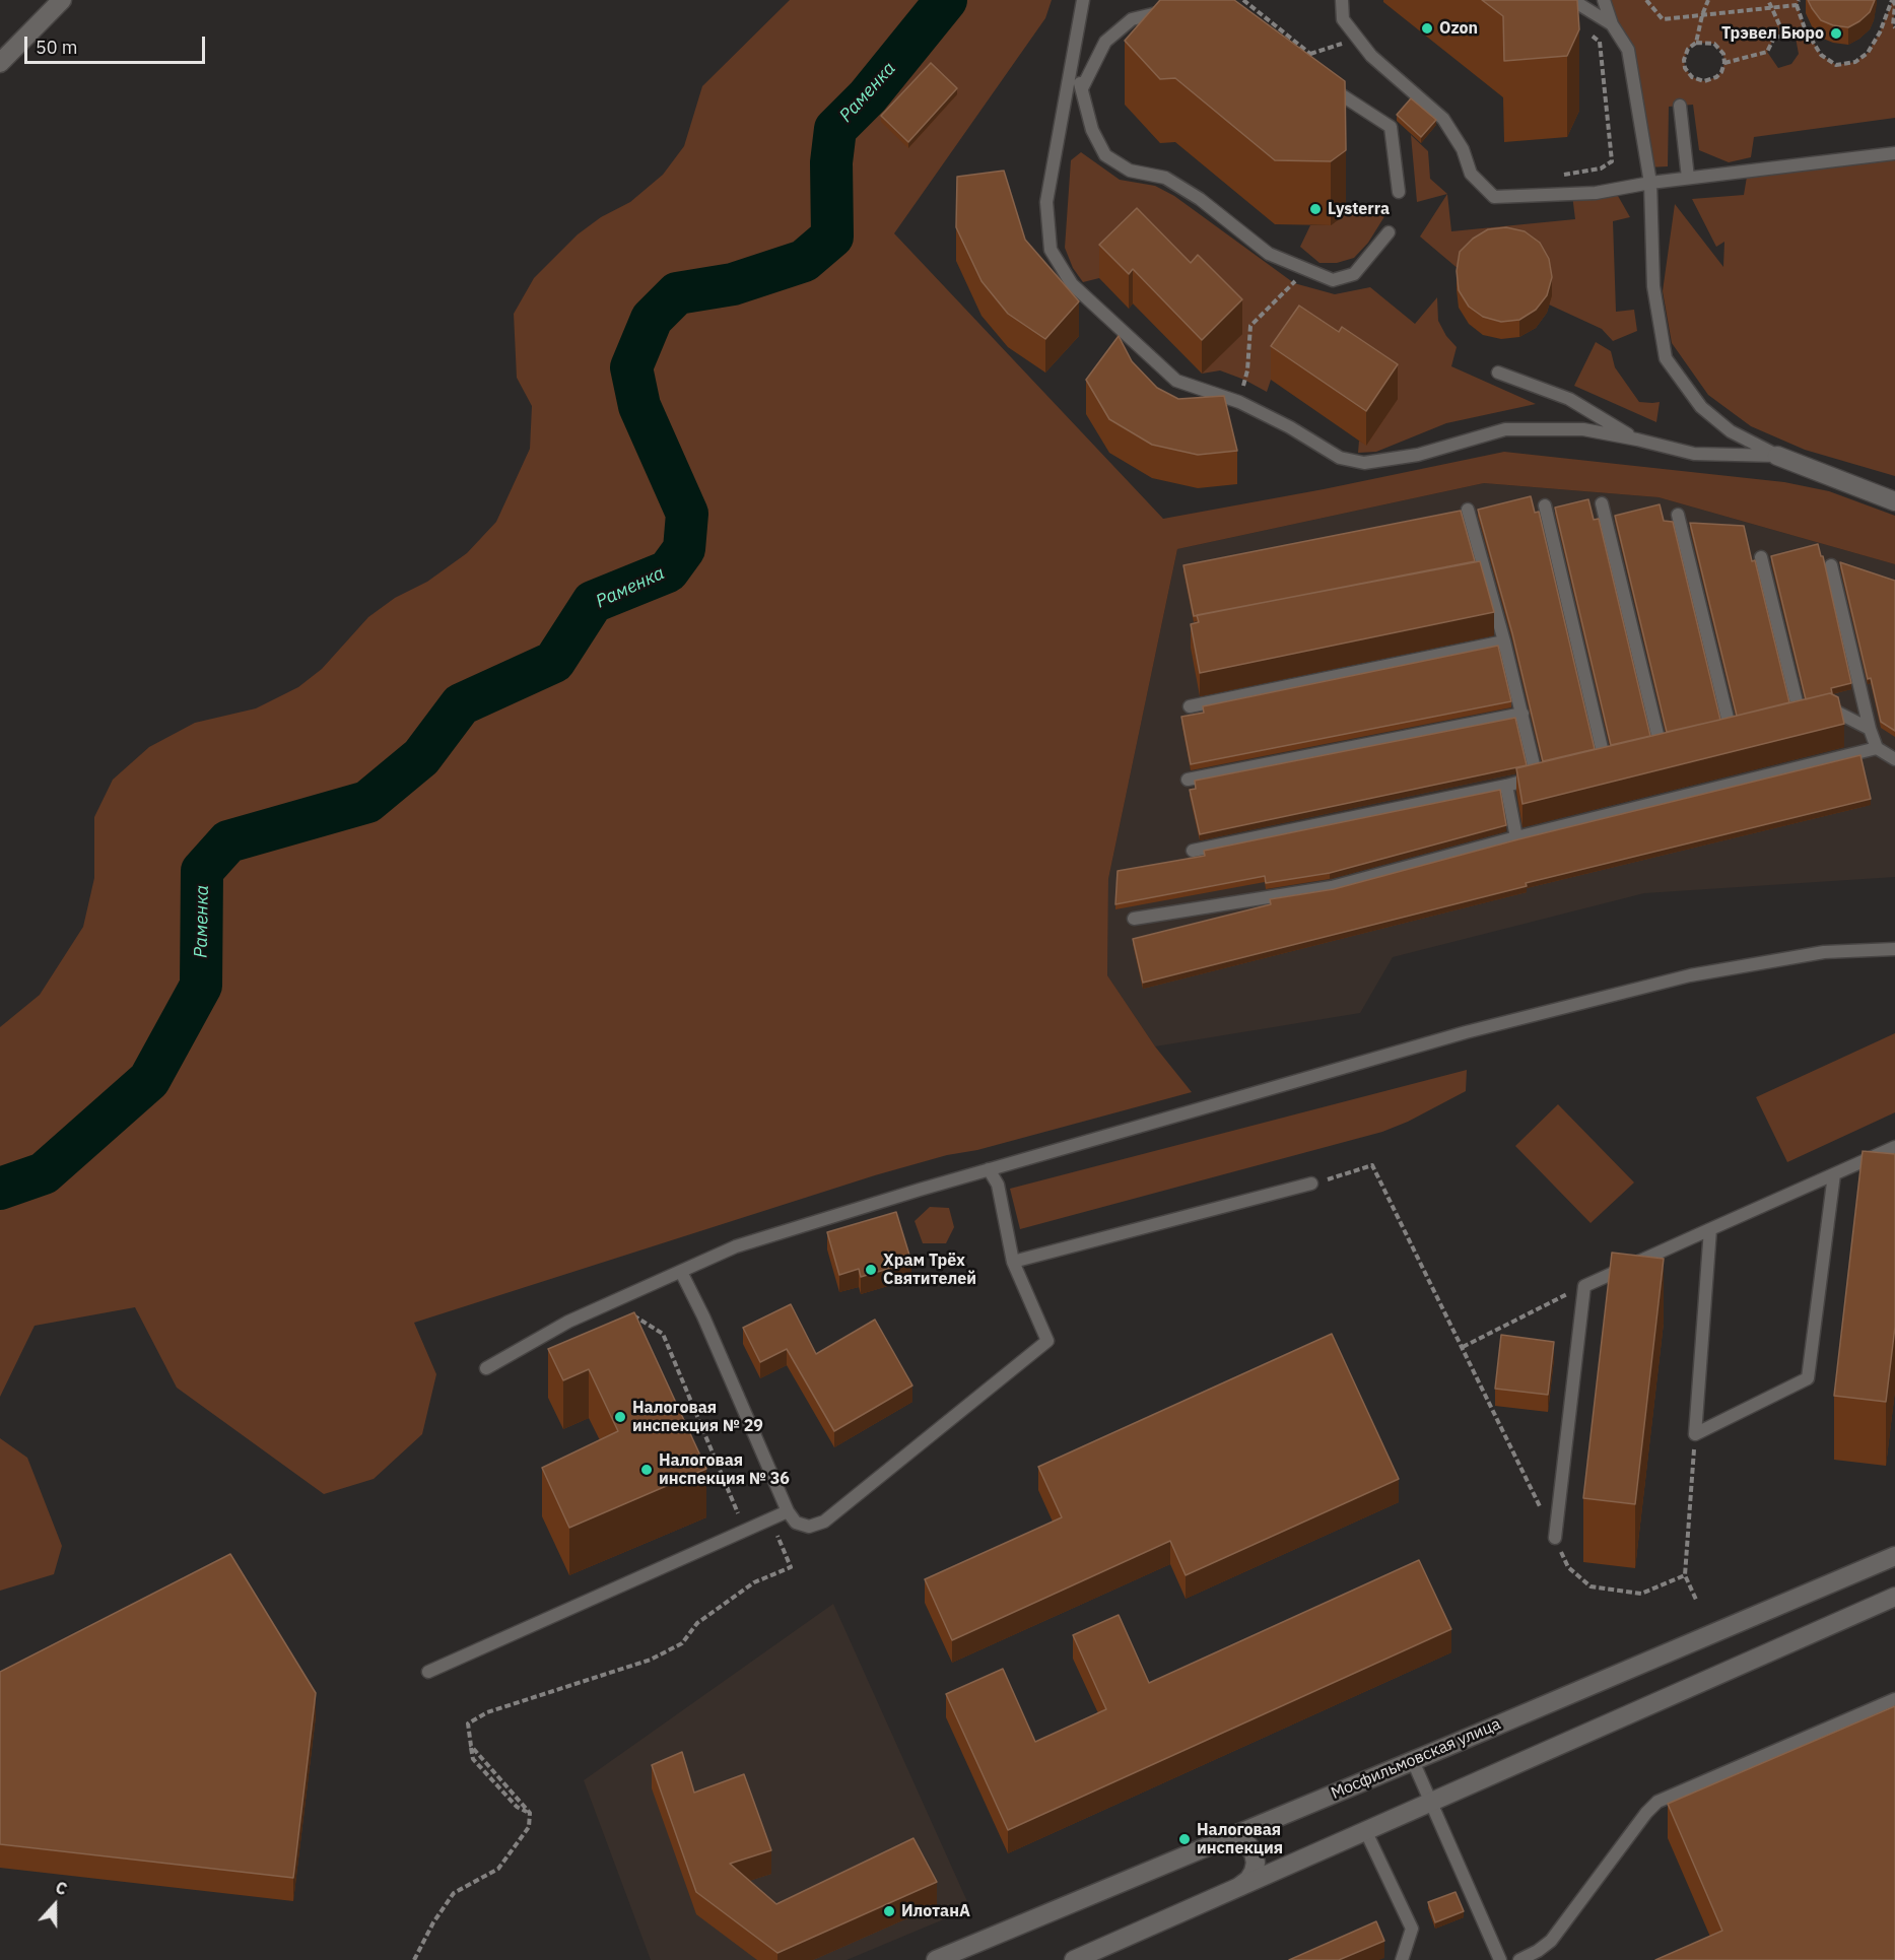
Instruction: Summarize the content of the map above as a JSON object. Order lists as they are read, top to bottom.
{
  "streets": {
    "main road": ["Мосфильмовская улица"]
  },
  "water": ["Раменка"],
  "places": [
    "Ozon",
    "Трэвел Бюро",
    "Lysterra",
    "Храм Трёх Святителей",
    "Налоговая инспекция № 29",
    "Налоговая инспекция № 36",
    "Налоговая инспекция",
    "ИлотанА"
  ],
  "scale_bar": "50 m",
  "north": "top"
}
